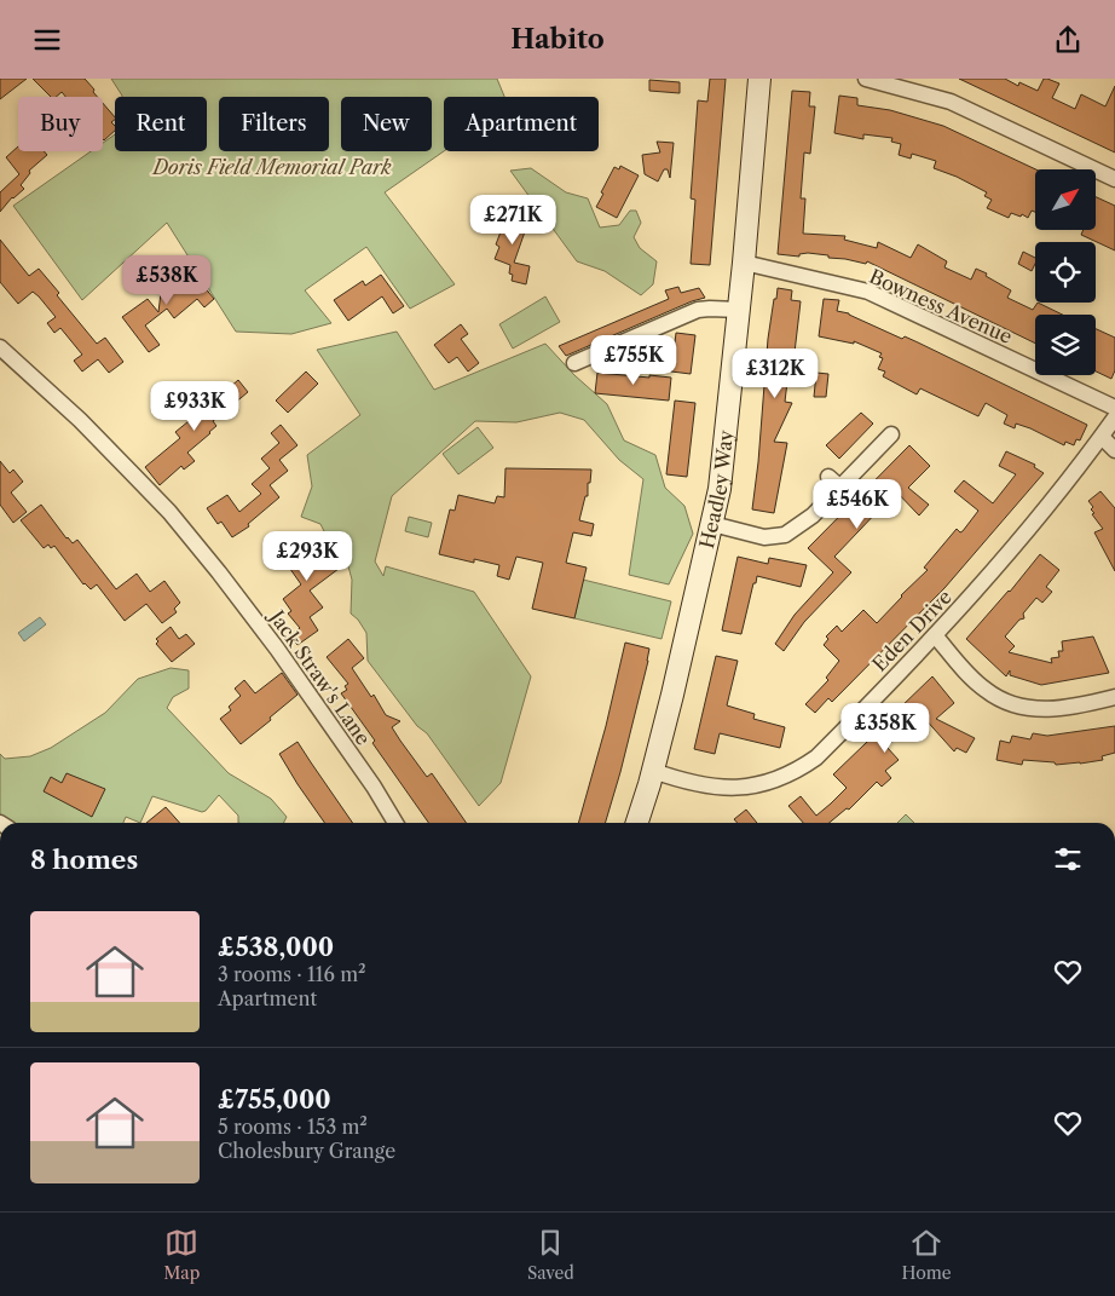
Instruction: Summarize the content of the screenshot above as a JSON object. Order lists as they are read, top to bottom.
{
  "streets": {
    "main road": ["Headley Way"],
    "street": ["Bowness Avenue", "Eden Drive", "Jack Straw's Lane"]
  },
  "crossings": [
    ["Bowness Avenue", "Headley Way"],
    ["Headley Way", "Eden Drive"]
  ],
  "parks": ["Doris Field Memorial Park"],
  "north": "top right",
  "page": {
    "header": "Habito",
    "chip": [
      "Buy",
      "Rent",
      "Filters",
      "New",
      "Apartment"
    ],
    "price": [
      "£271K",
      "£538K",
      "£755K",
      "£312K",
      "£933K",
      "£546K",
      "£293K",
      "£358K"
    ],
    "heading": "8 homes",
    "list": [
      {
        "name": "£538,000",
        "note": "3 rooms · 116 m² · Apartment"
      },
      {
        "name": "£755,000",
        "note": "5 rooms · 153 m² · Cholesbury Grange"
      }
    ],
    "tabs": ["Map", "Saved", "Home"]
  }
}
